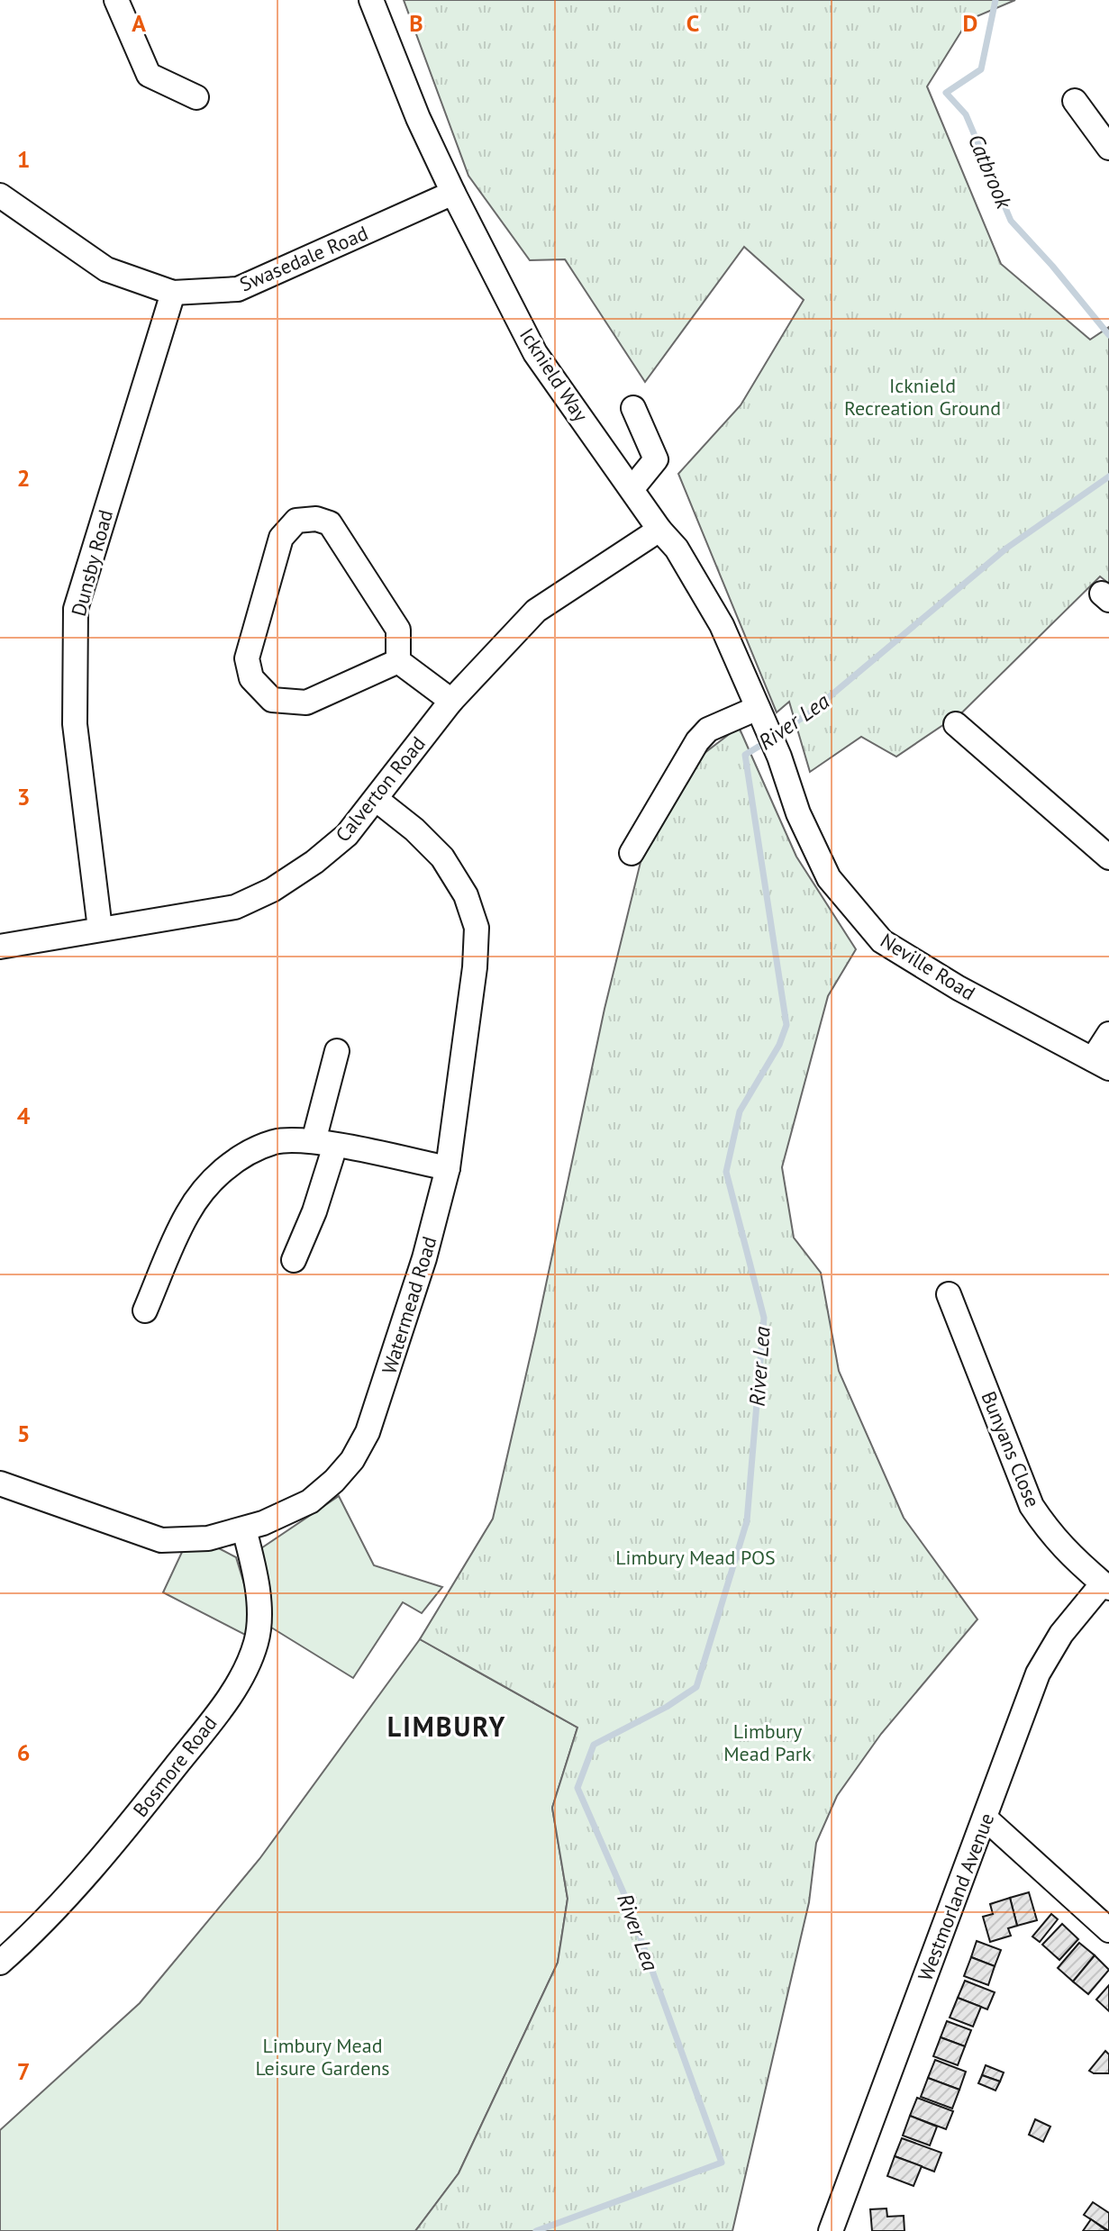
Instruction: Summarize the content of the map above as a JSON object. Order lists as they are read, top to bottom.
{
  "streets": {
    "street": [
      "Swasedale Road",
      "Icknield Way",
      "Dunsby Road",
      "Calverton Road",
      "Neville Road",
      "Watermead Road",
      "Bunyans Close",
      "Bosmore Road",
      "Westmorland Avenue"
    ]
  },
  "crossings": [
    ["Swasedale Road", "Icknield Way"],
    ["Swasedale Road", "Dunsby Road"],
    ["Icknield Way", "Calverton Road"],
    ["Icknield Way", "Neville Road"],
    ["Dunsby Road", "Calverton Road"],
    ["Calverton Road", "Watermead Road"],
    ["Watermead Road", "Bosmore Road"],
    ["Bunyans Close", "Westmorland Avenue"]
  ],
  "districts": ["LIMBURY"],
  "water": ["Catbrook", "River Lea"],
  "parks": [
    "Icknield Recreation Ground",
    "Limbury Mead POS",
    "Limbury Mead Park",
    "Limbury Mead Leisure Gardens"
  ],
  "grid": {
    "columns": [
      "A",
      "B",
      "C",
      "D"
    ],
    "rows": [
      "1",
      "2",
      "3",
      "4",
      "5",
      "6",
      "7"
    ]
  }
}
